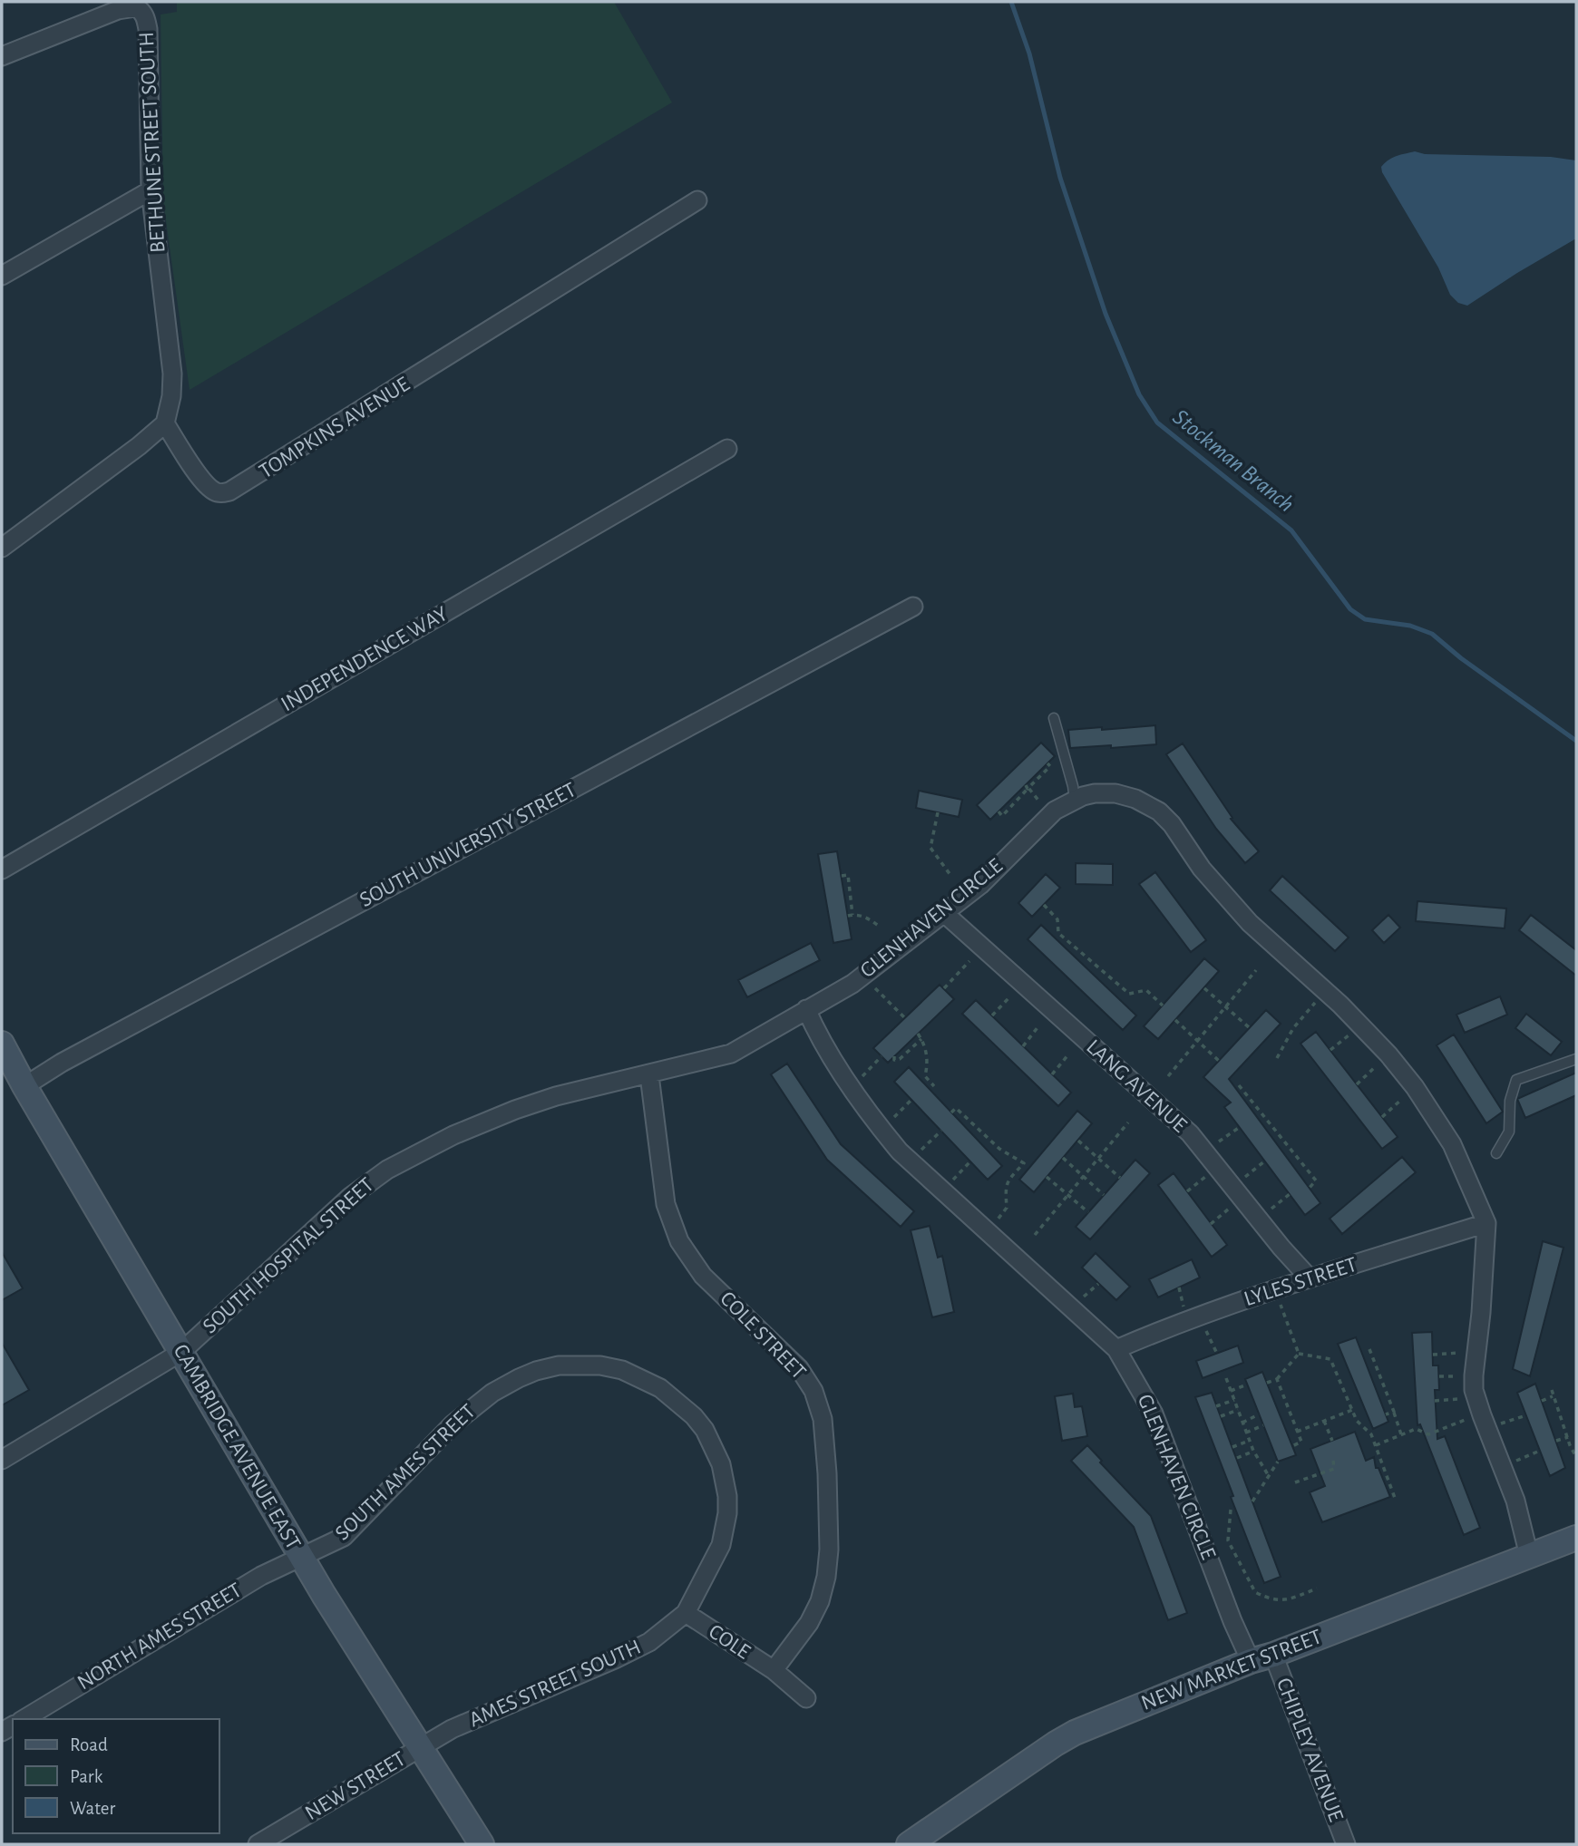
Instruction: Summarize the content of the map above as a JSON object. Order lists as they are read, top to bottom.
{
  "streets": {
    "main road": ["CAMBRIDGE AVENUE EAST", "NEW MARKET STREET"],
    "street": [
      "BETHUNE STREET SOUTH",
      "TOMPKINS AVENUE",
      "INDEPENDENCE WAY",
      "SOUTH UNIVERSITY STREET",
      "GLENHAVEN CIRCLE",
      "LANG AVENUE",
      "SOUTH HOSPITAL STREET",
      "LYLES STREET",
      "COLE STREET",
      "SOUTH AMES STREET",
      "NORTH AMES STREET",
      "COLE",
      "AMES STREET SOUTH",
      "CHIPLEY AVENUE",
      "NEW STREET"
    ]
  },
  "crossings": [
    ["BETHUNE STREET SOUTH", "TOMPKINS AVENUE"],
    ["SOUTH UNIVERSITY STREET", "CAMBRIDGE AVENUE EAST"],
    ["GLENHAVEN CIRCLE", "LANG AVENUE"],
    ["GLENHAVEN CIRCLE", "SOUTH HOSPITAL STREET"],
    ["GLENHAVEN CIRCLE", "LYLES STREET"],
    ["GLENHAVEN CIRCLE", "NEW MARKET STREET"],
    ["LANG AVENUE", "LYLES STREET"],
    ["SOUTH HOSPITAL STREET", "COLE STREET"],
    ["SOUTH HOSPITAL STREET", "CAMBRIDGE AVENUE EAST"],
    ["COLE STREET", "COLE"],
    ["CAMBRIDGE AVENUE EAST", "SOUTH AMES STREET"],
    ["CAMBRIDGE AVENUE EAST", "NORTH AMES STREET"],
    ["CAMBRIDGE AVENUE EAST", "AMES STREET SOUTH"],
    ["CAMBRIDGE AVENUE EAST", "NEW STREET"],
    ["SOUTH AMES STREET", "NORTH AMES STREET"],
    ["SOUTH AMES STREET", "COLE"],
    ["SOUTH AMES STREET", "AMES STREET SOUTH"],
    ["COLE", "AMES STREET SOUTH"],
    ["NEW MARKET STREET", "CHIPLEY AVENUE"],
    ["AMES STREET SOUTH", "NEW STREET"]
  ],
  "water": ["Stockman Branch"],
  "legend": ["Road", "Park", "Water"]
}
